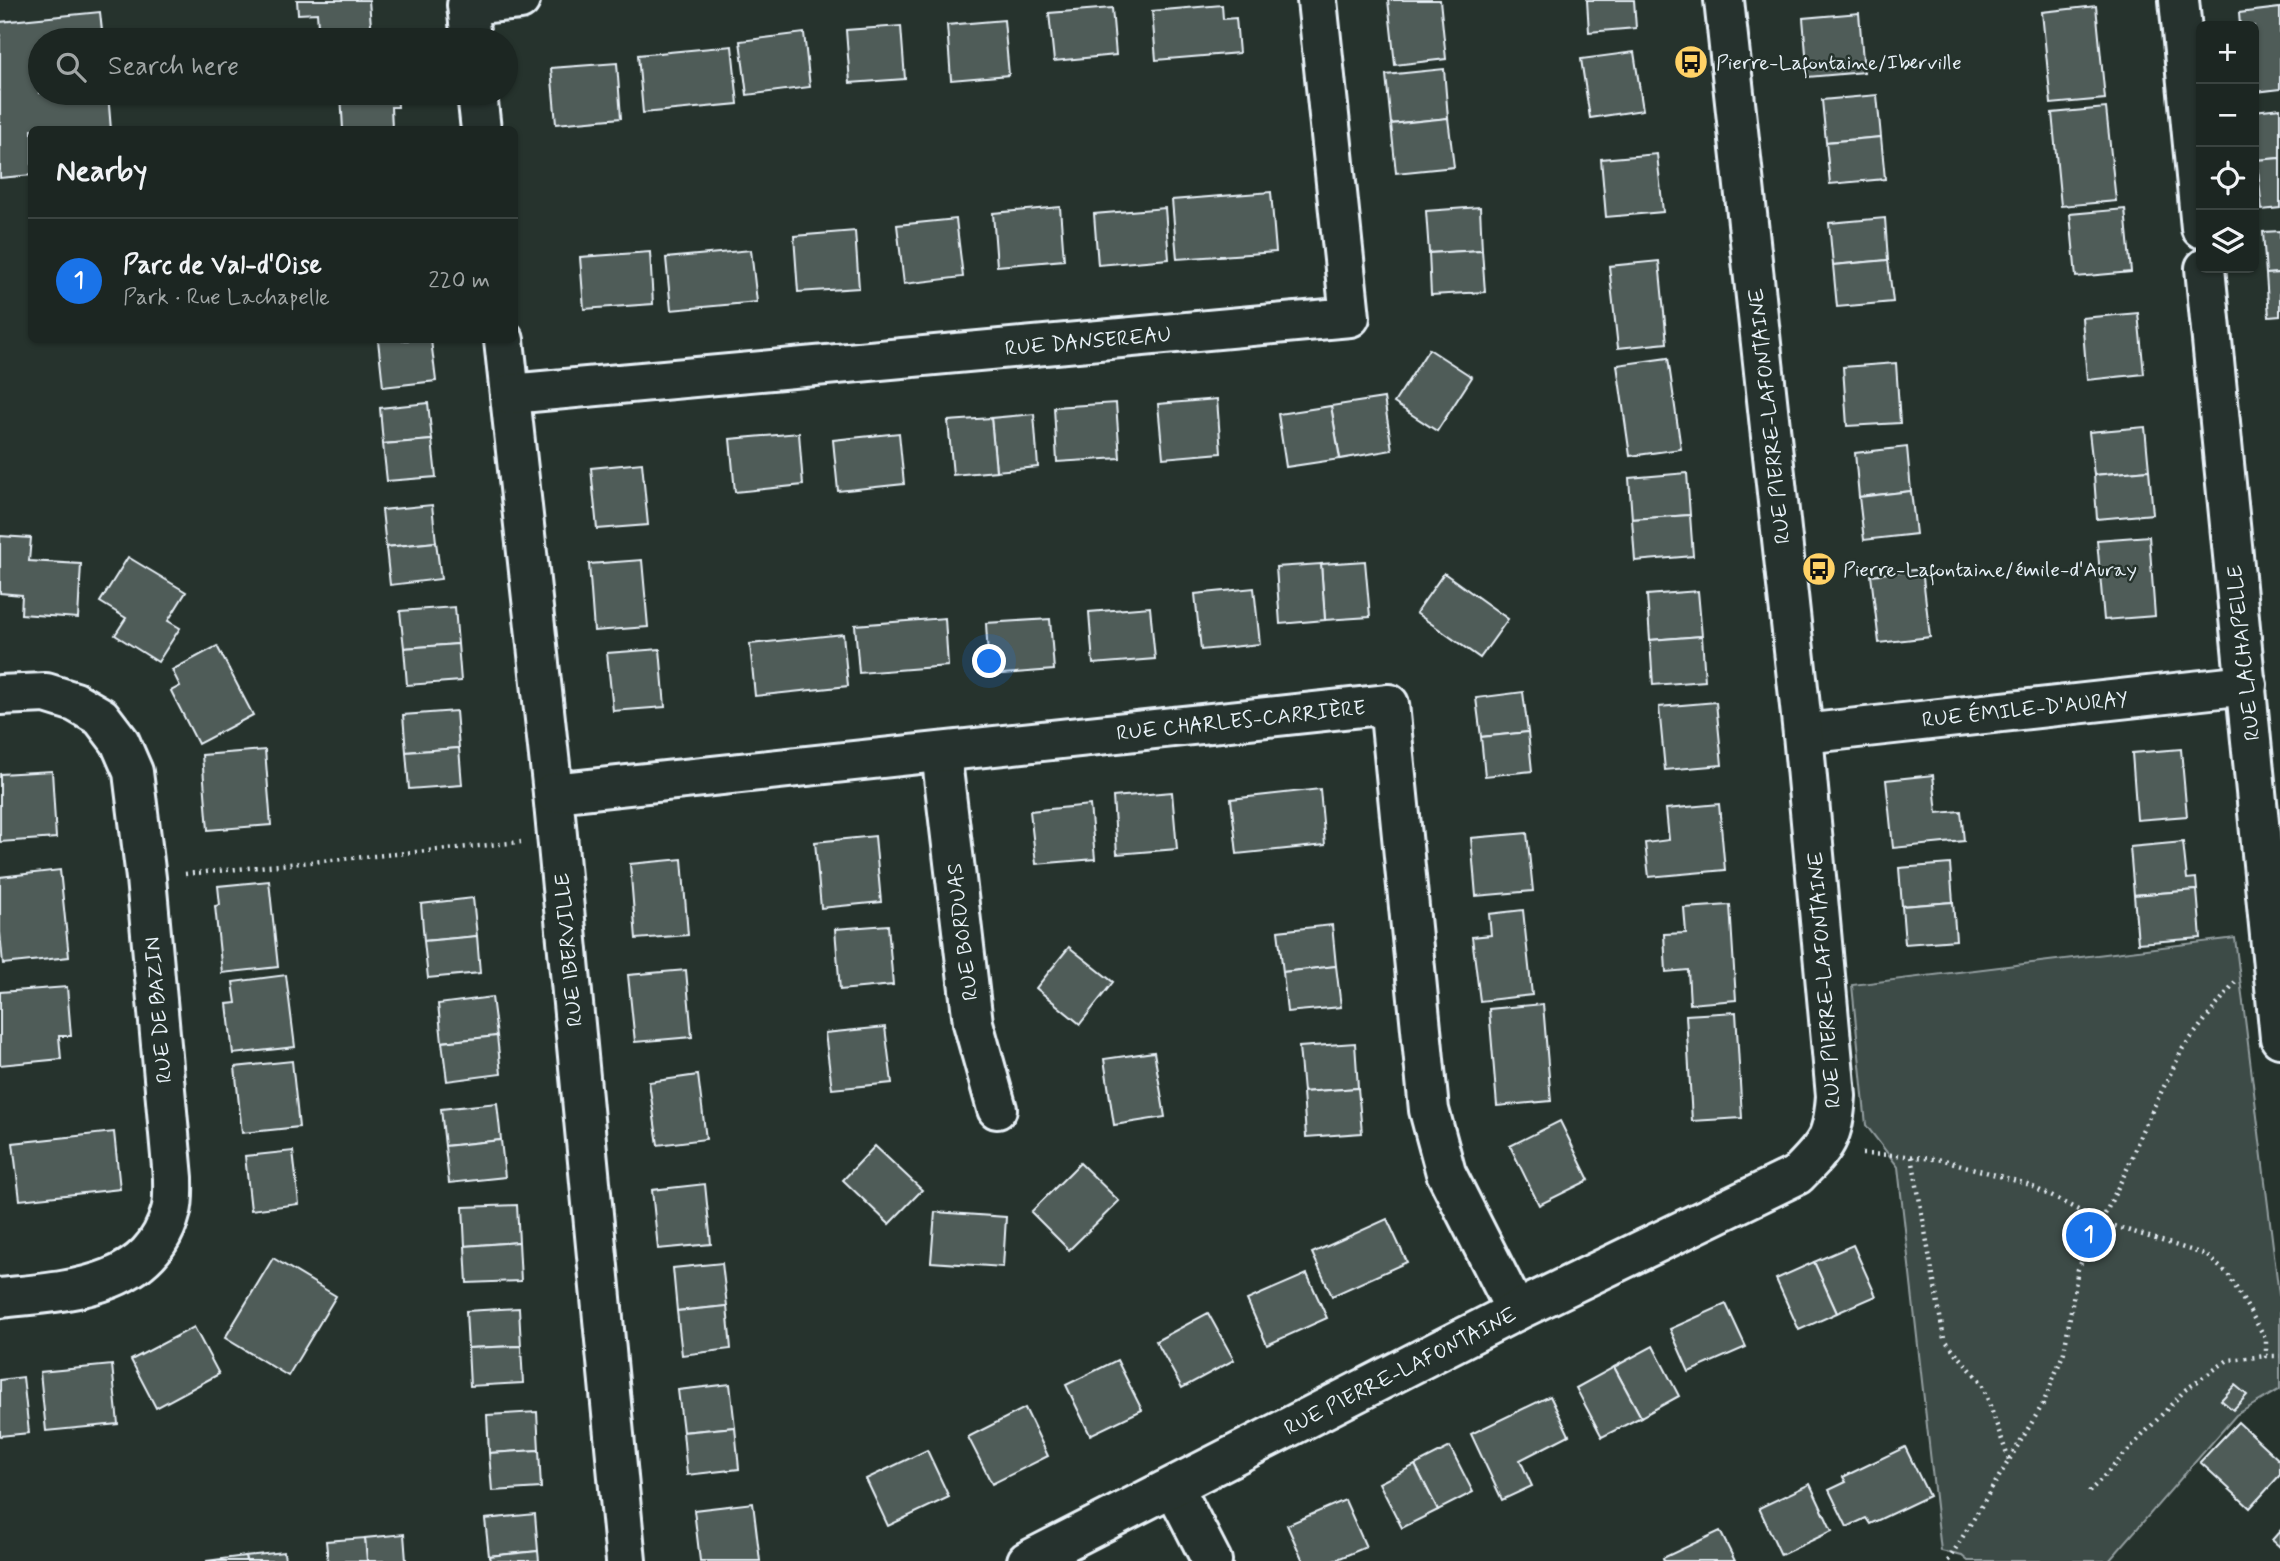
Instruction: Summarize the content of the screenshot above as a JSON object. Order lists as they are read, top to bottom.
{
  "streets": {
    "street": [
      "RUE DANSEREAU",
      "RUE PIERRE-LAFONTAINE",
      "RUE LACHAPELLE",
      "RUE ÉMILE-D'AURAY",
      "RUE CHARLES-CARRIÈRE",
      "RUE BORDUAS",
      "RUE IBERVILLE",
      "RUE DE BAZIN"
    ]
  },
  "crossings": [
    ["RUE DANSEREAU", "RUE IBERVILLE"],
    ["RUE PIERRE-LAFONTAINE", "RUE ÉMILE-D'AURAY"],
    ["RUE PIERRE-LAFONTAINE", "RUE CHARLES-CARRIÈRE"],
    ["RUE LACHAPELLE", "RUE ÉMILE-D'AURAY"],
    ["RUE CHARLES-CARRIÈRE", "RUE BORDUAS"],
    ["RUE CHARLES-CARRIÈRE", "RUE IBERVILLE"]
  ],
  "places": {
    "bus stop": ["Pierre-Lafontaine/Iberville", "Pierre-Lafontaine/émile-d'Auray"]
  },
  "page": {
    "map_buttons": ["+", "−"],
    "search": "Search here",
    "heading": "Nearby",
    "list": [
      {
        "mark": "1",
        "name": "Parc de Val-d'Oise",
        "note": "Park · Rue Lachapelle",
        "value": "220 m"
      }
    ],
    "pins": "1"
  }
}
